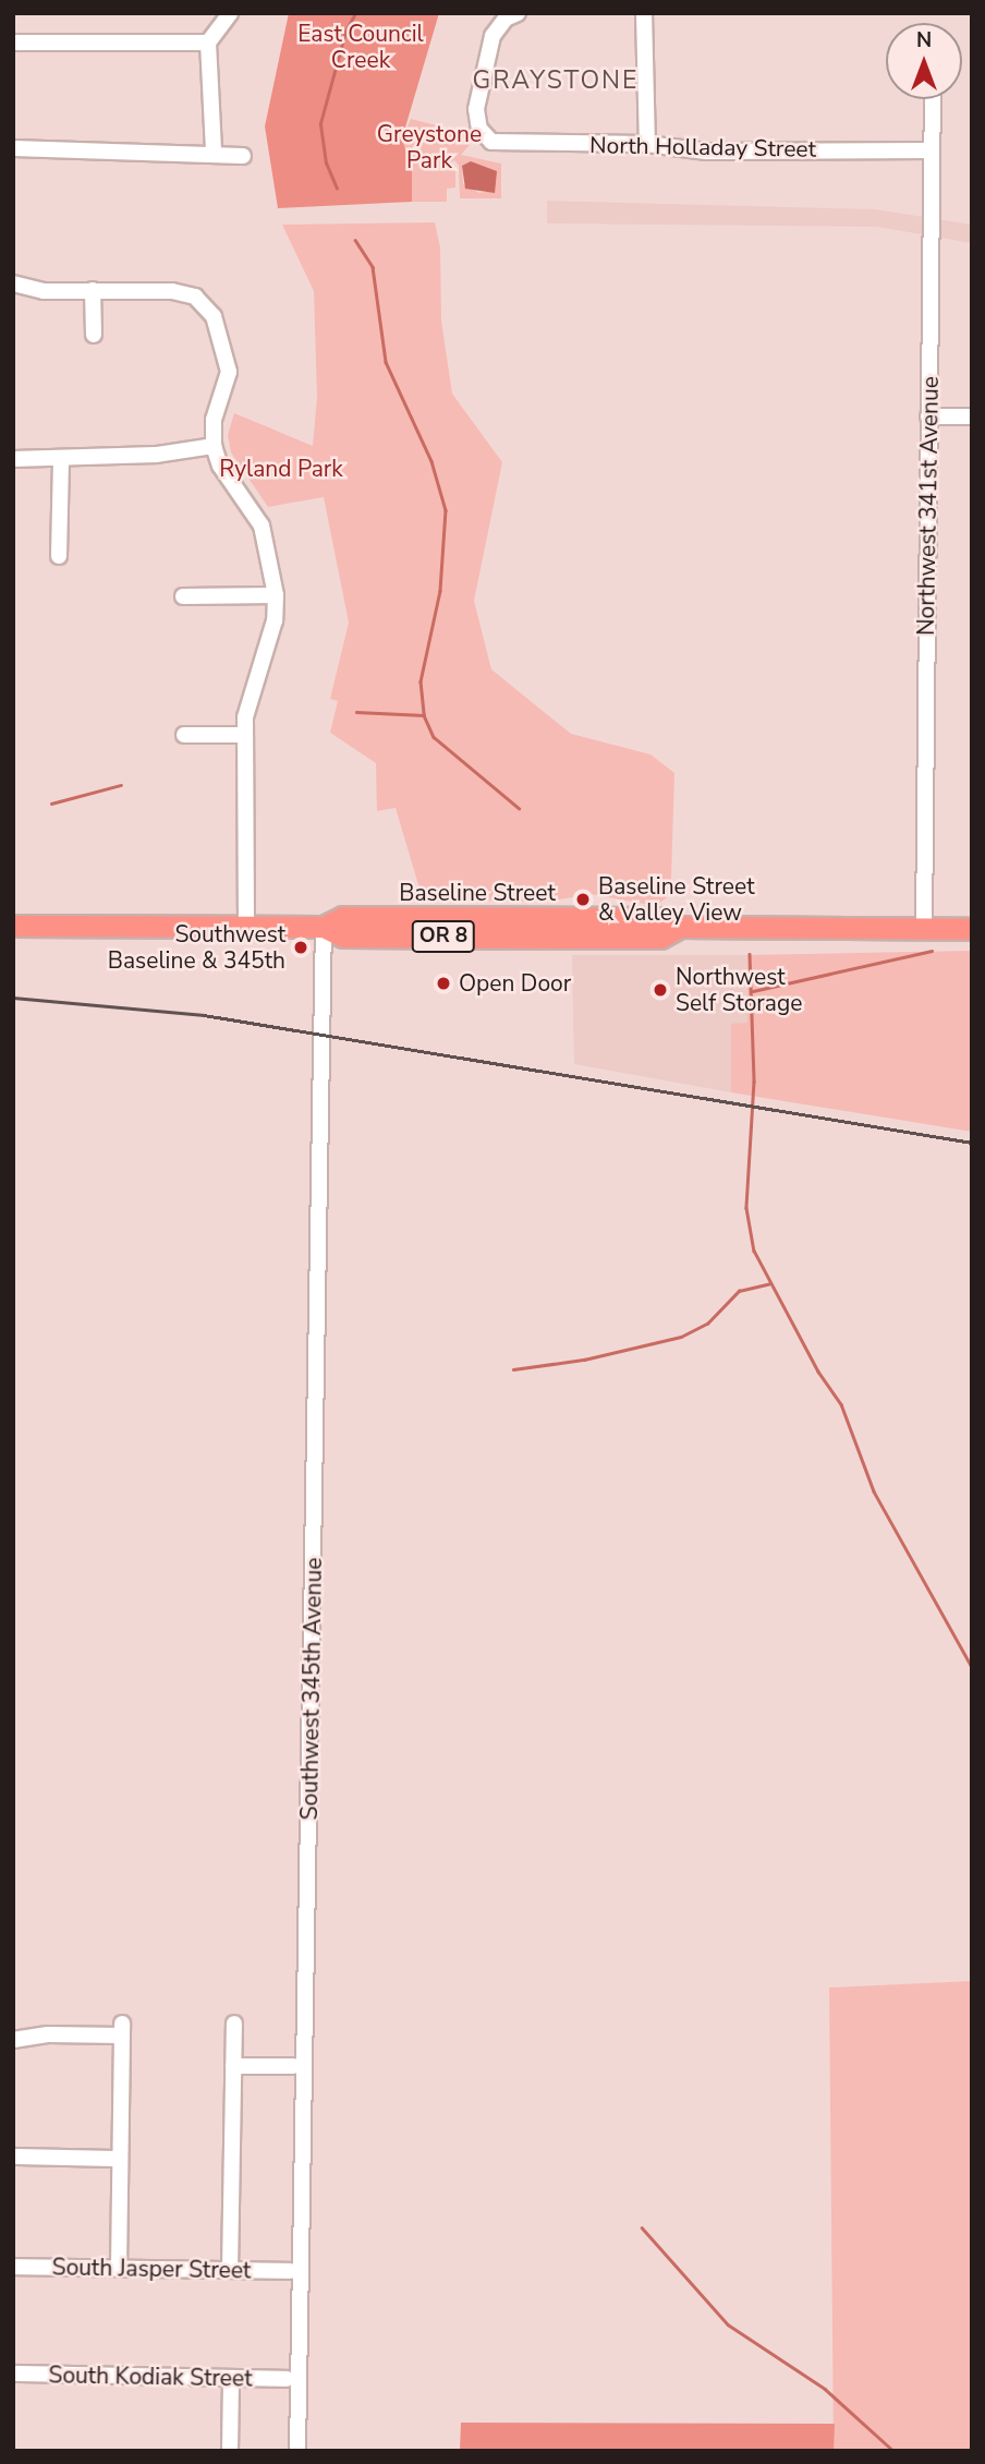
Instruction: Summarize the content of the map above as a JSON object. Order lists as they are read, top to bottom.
{
  "streets": {
    "highway": ["Baseline Street", "OR 8"],
    "street": [
      "North Holladay Street",
      "Northwest 341st Avenue",
      "Southwest 345th Avenue",
      "South Jasper Street",
      "South Kodiak Street"
    ]
  },
  "crossings": [
    ["North Holladay Street", "Northwest 341st Avenue"],
    ["Northwest 341st Avenue", "Baseline Street"],
    ["Northwest 341st Avenue", "OR 8"],
    ["Baseline Street", "OR 8"],
    ["Baseline Street", "Southwest 345th Avenue"]
  ],
  "districts": ["GRAYSTONE"],
  "parks": ["East Council Creek", "Greystone Park", "Ryland Park"],
  "places": [
    "Baseline Street & Valley View",
    "Southwest Baseline & 345th",
    "Open Door",
    "Northwest Self Storage"
  ],
  "north": "top"
}
